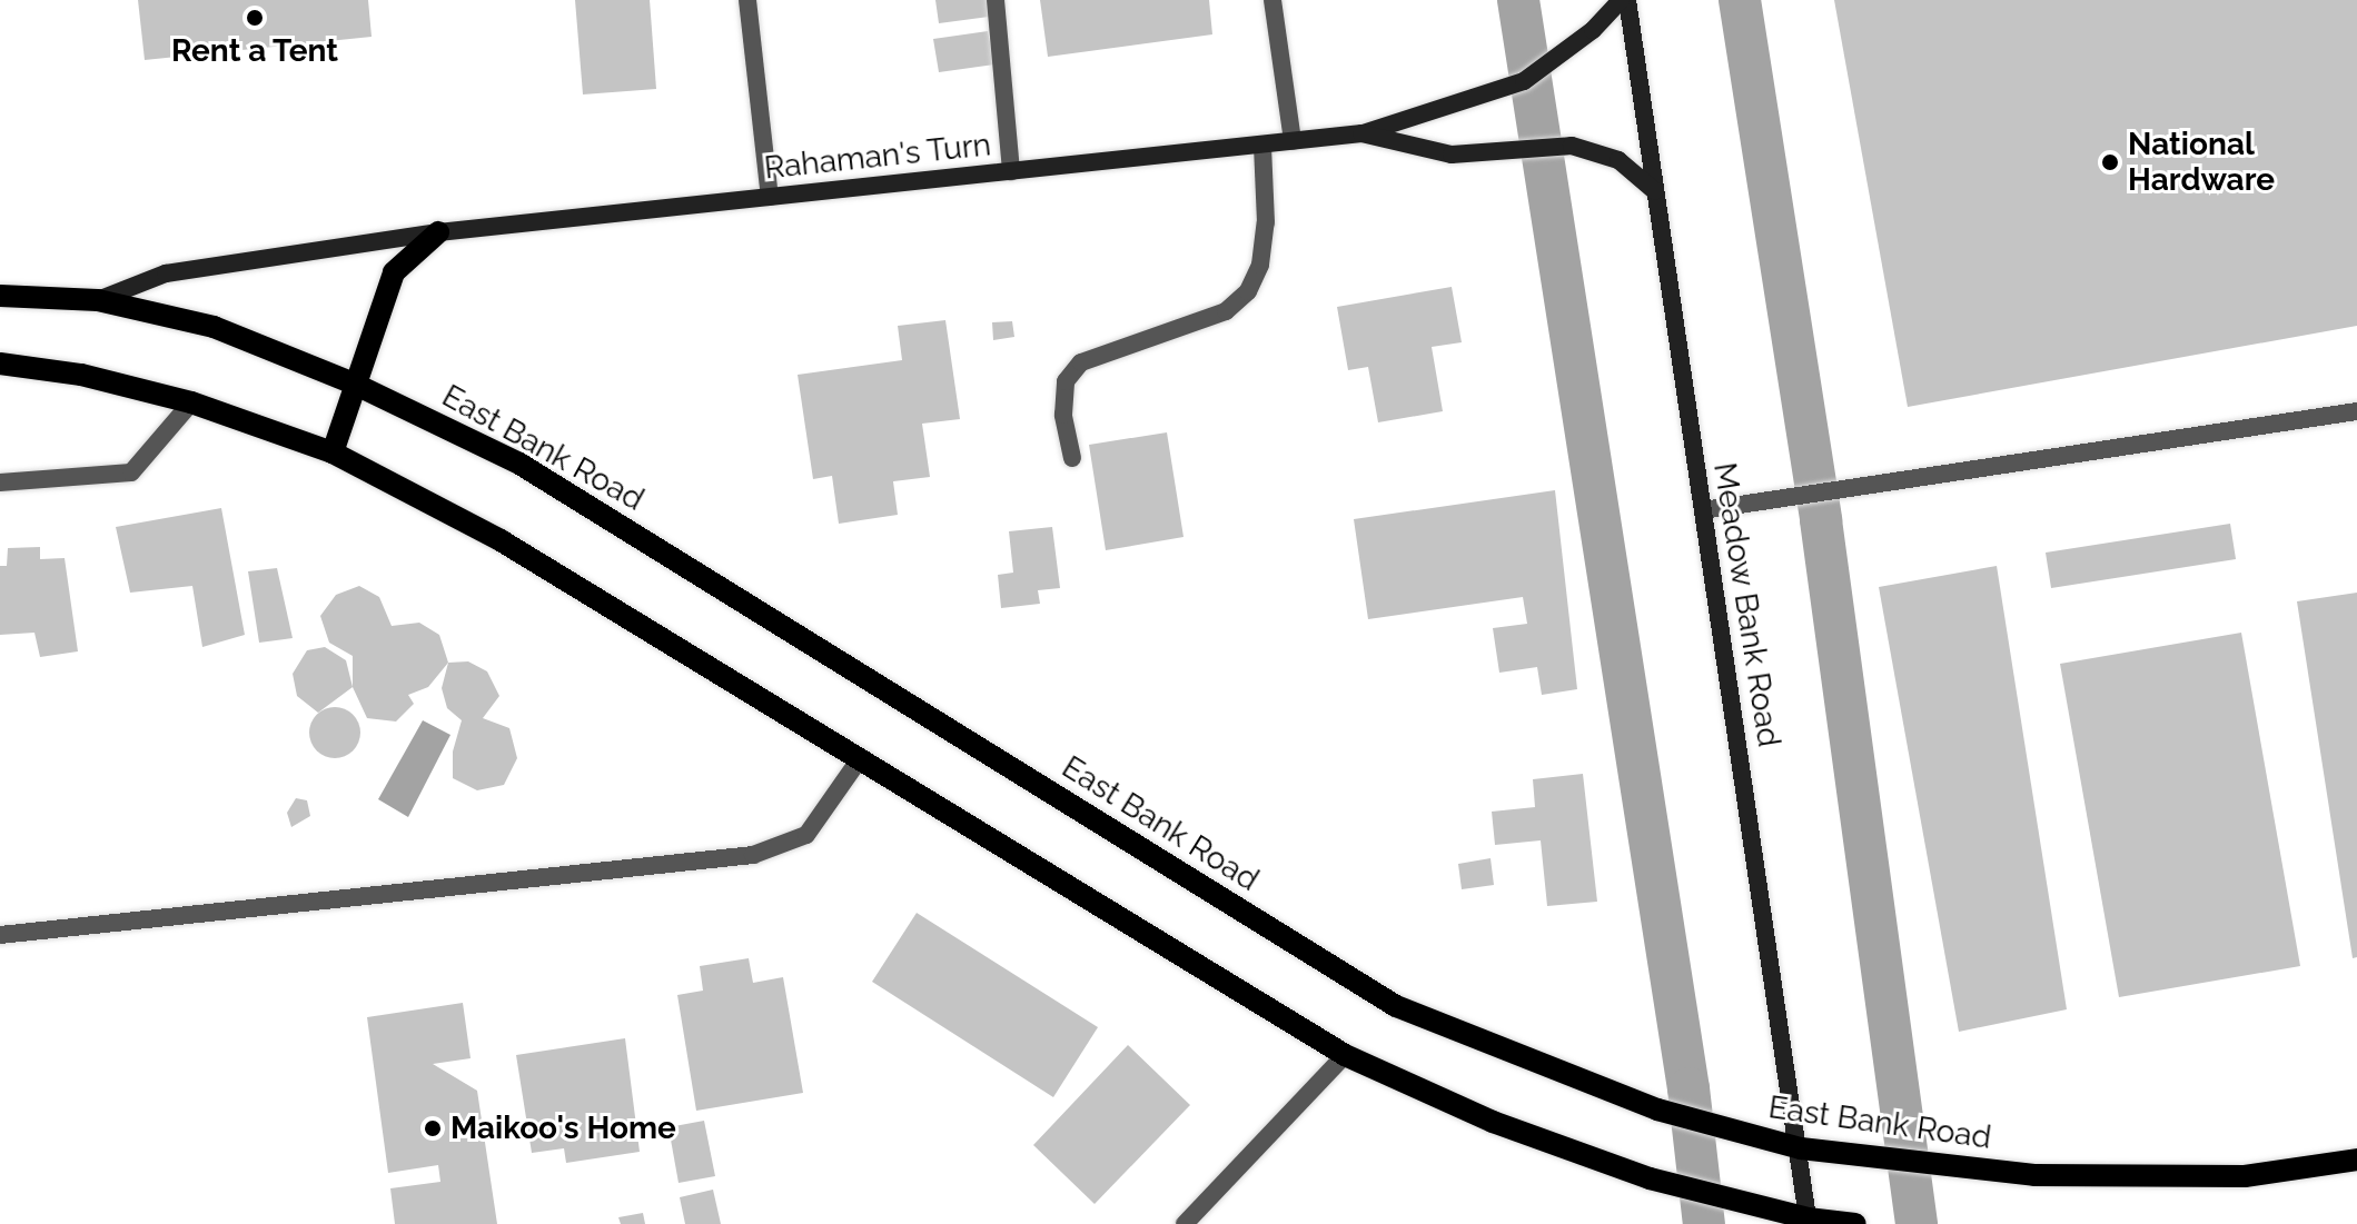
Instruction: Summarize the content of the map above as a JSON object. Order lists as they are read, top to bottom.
{
  "streets": {
    "main road": ["Rahaman's Turn", "East Bank Road", "Meadow Bank Road"]
  },
  "crossings": [
    ["Rahaman's Turn", "East Bank Road"],
    ["Rahaman's Turn", "Meadow Bank Road"],
    ["East Bank Road", "Meadow Bank Road"]
  ],
  "places": ["Rent a Tent", "National Hardware", "Maikoo's Home"]
}
